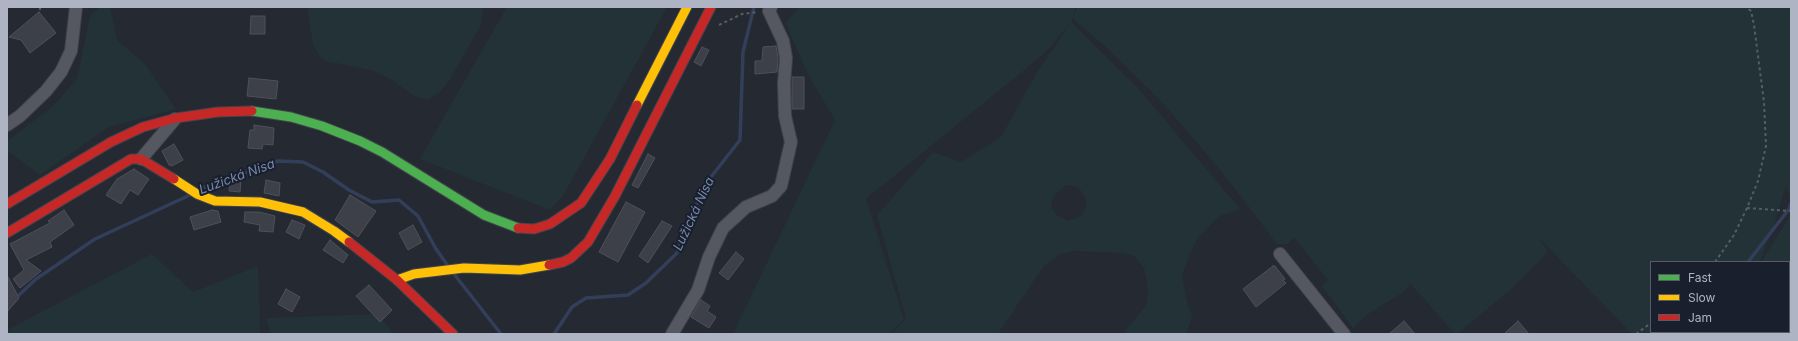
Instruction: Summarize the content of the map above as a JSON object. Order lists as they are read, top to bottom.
{
  "water": ["Lužická Nisa"],
  "legend": ["Fast", "Slow", "Jam"]
}
